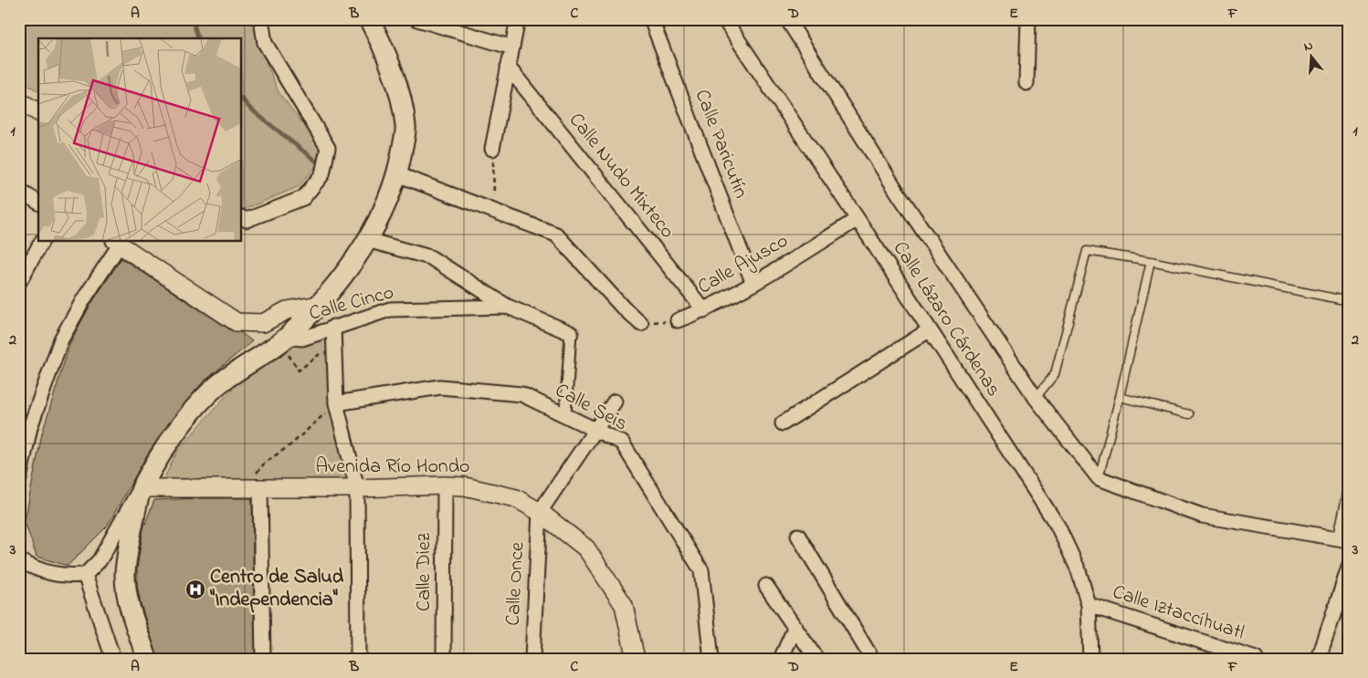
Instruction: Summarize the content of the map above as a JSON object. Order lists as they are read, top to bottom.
{
  "streets": {
    "street": [
      "Calle Paricutín",
      "Calle Nudo Mixteco",
      "Calle Ajusco",
      "Calle Cinco",
      "Calle Lázaro Cárdenas",
      "Calle Seis",
      "Avenida Río Hondo",
      "Calle Diez",
      "Calle Once",
      "Calle Iztaccíhuatl"
    ]
  },
  "crossings": [
    ["Calle Paricutín", "Calle Ajusco"],
    ["Calle Nudo Mixteco", "Calle Ajusco"],
    ["Calle Ajusco", "Calle Lázaro Cárdenas"],
    ["Calle Lázaro Cárdenas", "Calle Iztaccíhuatl"],
    ["Avenida Río Hondo", "Calle Diez"],
    ["Avenida Río Hondo", "Calle Once"]
  ],
  "places": {
    "hospital": ["Centro de Salud \"Independencia\""]
  },
  "north": "top",
  "grid": {
    "columns": [
      "A",
      "B",
      "C",
      "D",
      "E",
      "F"
    ],
    "rows": ["1", "2", "3"]
  }
}
